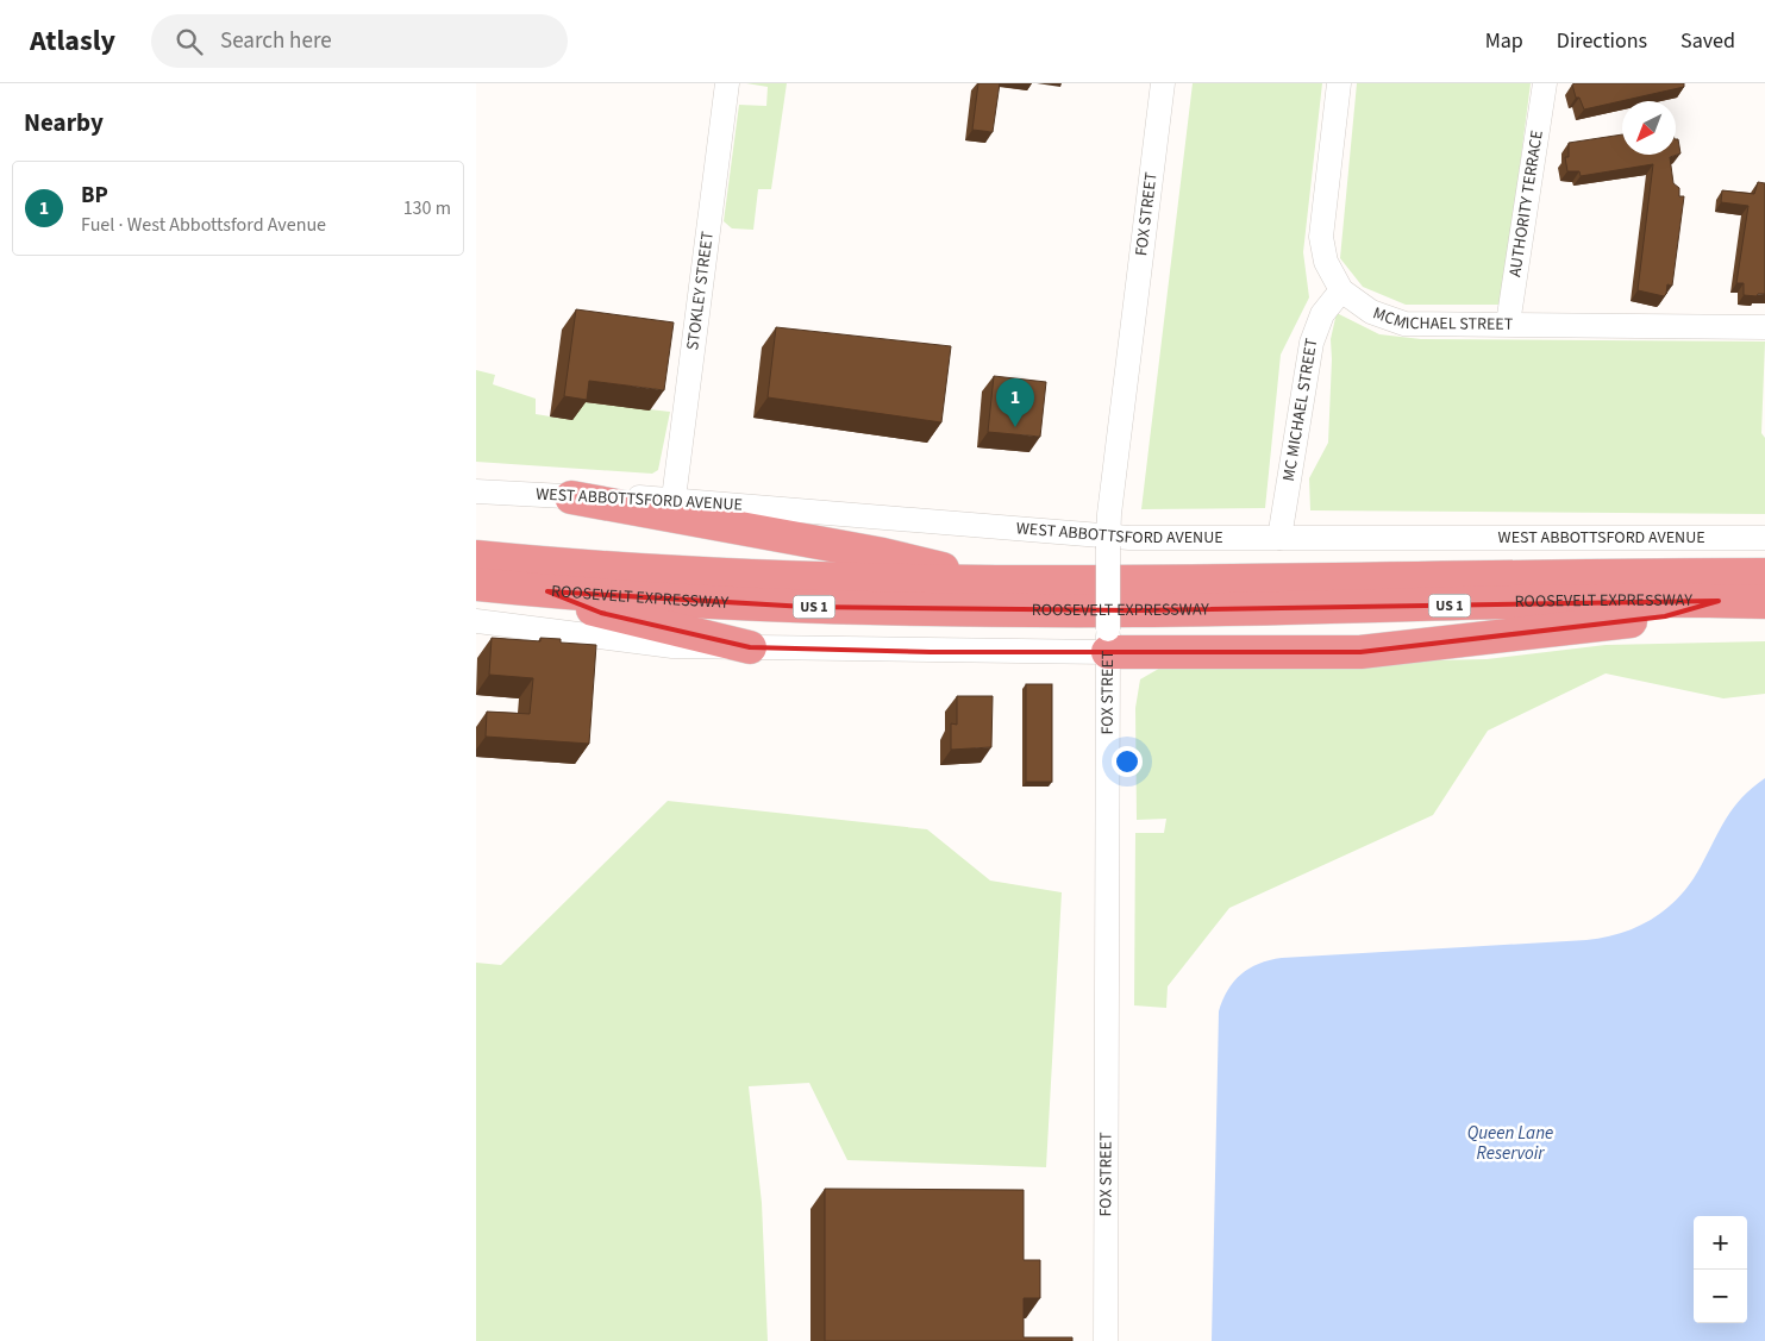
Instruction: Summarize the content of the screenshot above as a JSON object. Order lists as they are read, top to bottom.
{
  "streets": {
    "highway": ["ROOSEVELT EXPRESSWAY", "US 1"],
    "street": [
      "AUTHORITY TERRACE",
      "FOX STREET",
      "STOKLEY STREET",
      "MCMICHAEL STREET",
      "MC MICHAEL STREET",
      "WEST ABBOTTSFORD AVENUE"
    ]
  },
  "crossings": [
    ["AUTHORITY TERRACE", "MCMICHAEL STREET"],
    ["FOX STREET", "WEST ABBOTTSFORD AVENUE"],
    ["STOKLEY STREET", "WEST ABBOTTSFORD AVENUE"],
    ["MCMICHAEL STREET", "MC MICHAEL STREET"],
    ["MC MICHAEL STREET", "WEST ABBOTTSFORD AVENUE"]
  ],
  "water": ["Queen Lane Reservoir"],
  "north": "bottom left",
  "page": {
    "header": "Atlasly",
    "search": "Search here",
    "nav": ["Map", "Directions", "Saved"],
    "heading": "Nearby",
    "list": [
      {
        "mark": "1",
        "name": "BP",
        "note": "Fuel · West Abbottsford Avenue",
        "value": "130 m"
      }
    ],
    "pins": "1",
    "map_buttons": ["+", "−"]
  }
}
